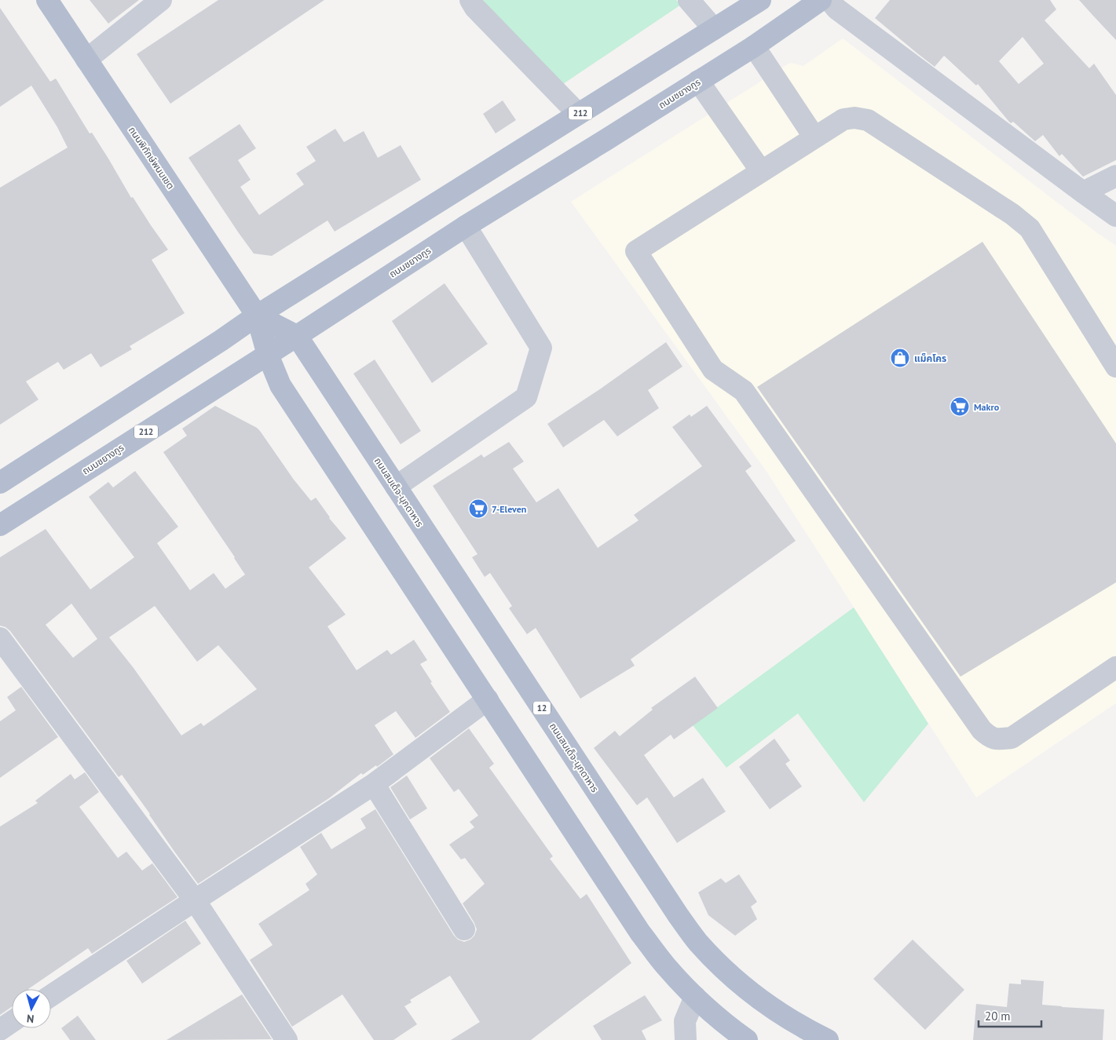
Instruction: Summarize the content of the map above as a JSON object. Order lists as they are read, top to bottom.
{
  "streets": {
    "main road": [
      "ถนนชยางกูร",
      "212",
      "ถนนพิทักษ์พนมเขต",
      "ถนนสมเด็จ-มุกดาหาร",
      "12"
    ]
  },
  "crossings": [
    ["ถนนชยางกูร", "ถนนสมเด็จ-มุกดาหาร"],
    ["212", "ถนนพิทักษ์พนมเขต"]
  ],
  "places": {
    "shop": ["แม็คโคร"],
    "supermarket": ["Makro", "7-Eleven"]
  },
  "scale_bar": "20 m",
  "north": "bottom"
}
